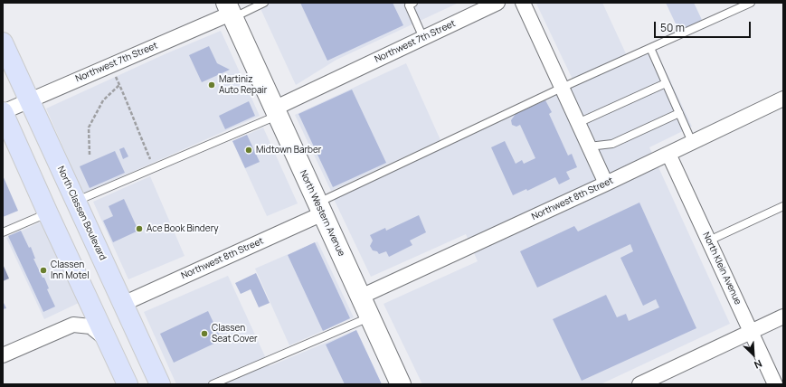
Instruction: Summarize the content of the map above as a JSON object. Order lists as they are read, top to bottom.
{
  "streets": {
    "main road": ["North Classen Boulevard", "North Western Avenue"],
    "street": ["Northwest 7th Street", "Northwest 8th Street", "North Klein Avenue"]
  },
  "crossings": [
    ["Northwest 7th Street", "North Classen Boulevard"],
    ["Northwest 7th Street", "North Western Avenue"],
    ["Northwest 8th Street", "North Classen Boulevard"],
    ["Northwest 8th Street", "North Western Avenue"],
    ["Northwest 8th Street", "North Klein Avenue"]
  ],
  "places": [
    "Martiniz Auto Repair",
    "Midtown Barber",
    "Ace Book Bindery",
    "Classen Inn Motel",
    "Classen Seat Cover"
  ],
  "scale_bar": "50 m",
  "north": "bottom right"
}
